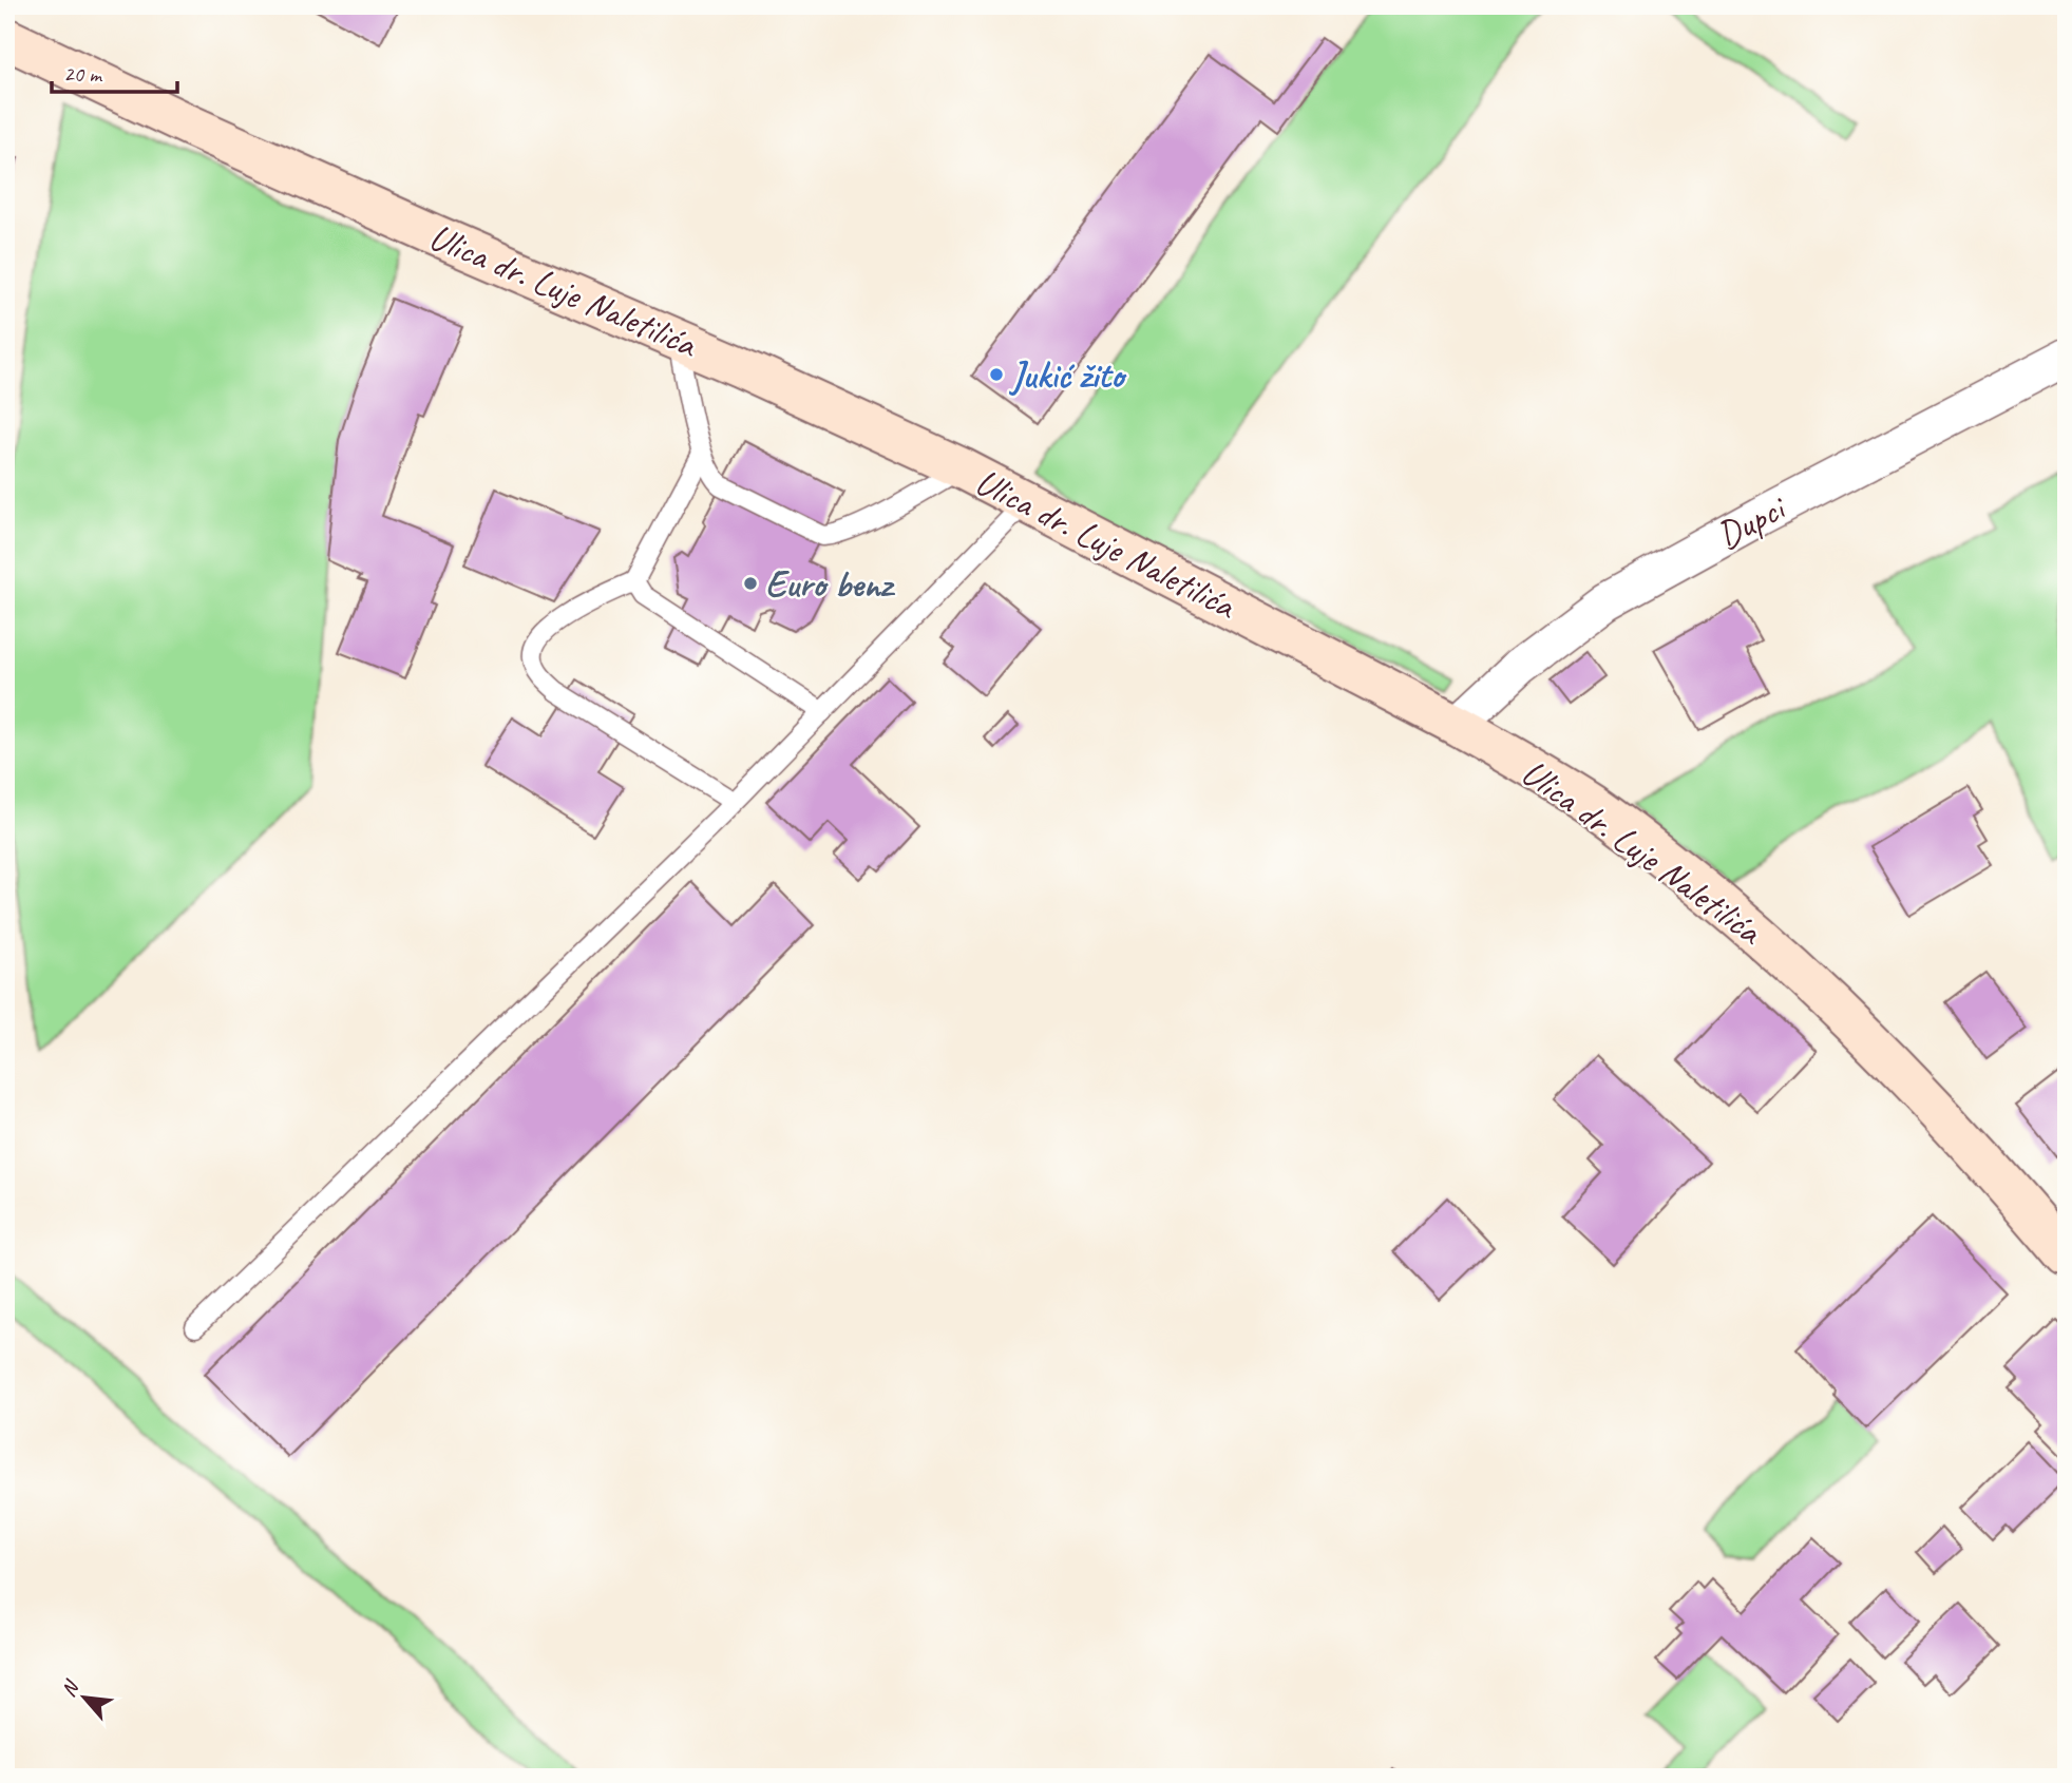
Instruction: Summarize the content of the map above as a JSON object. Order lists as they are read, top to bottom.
{
  "streets": {
    "street": ["Ulica dr. Luje Naletilića", "Dupci"]
  },
  "crossings": [
    ["Ulica dr. Luje Naletilića", "Dupci"]
  ],
  "places": ["Jukić žito", "Euro benz"],
  "scale_bar": "20 m",
  "north": "top left"
}
